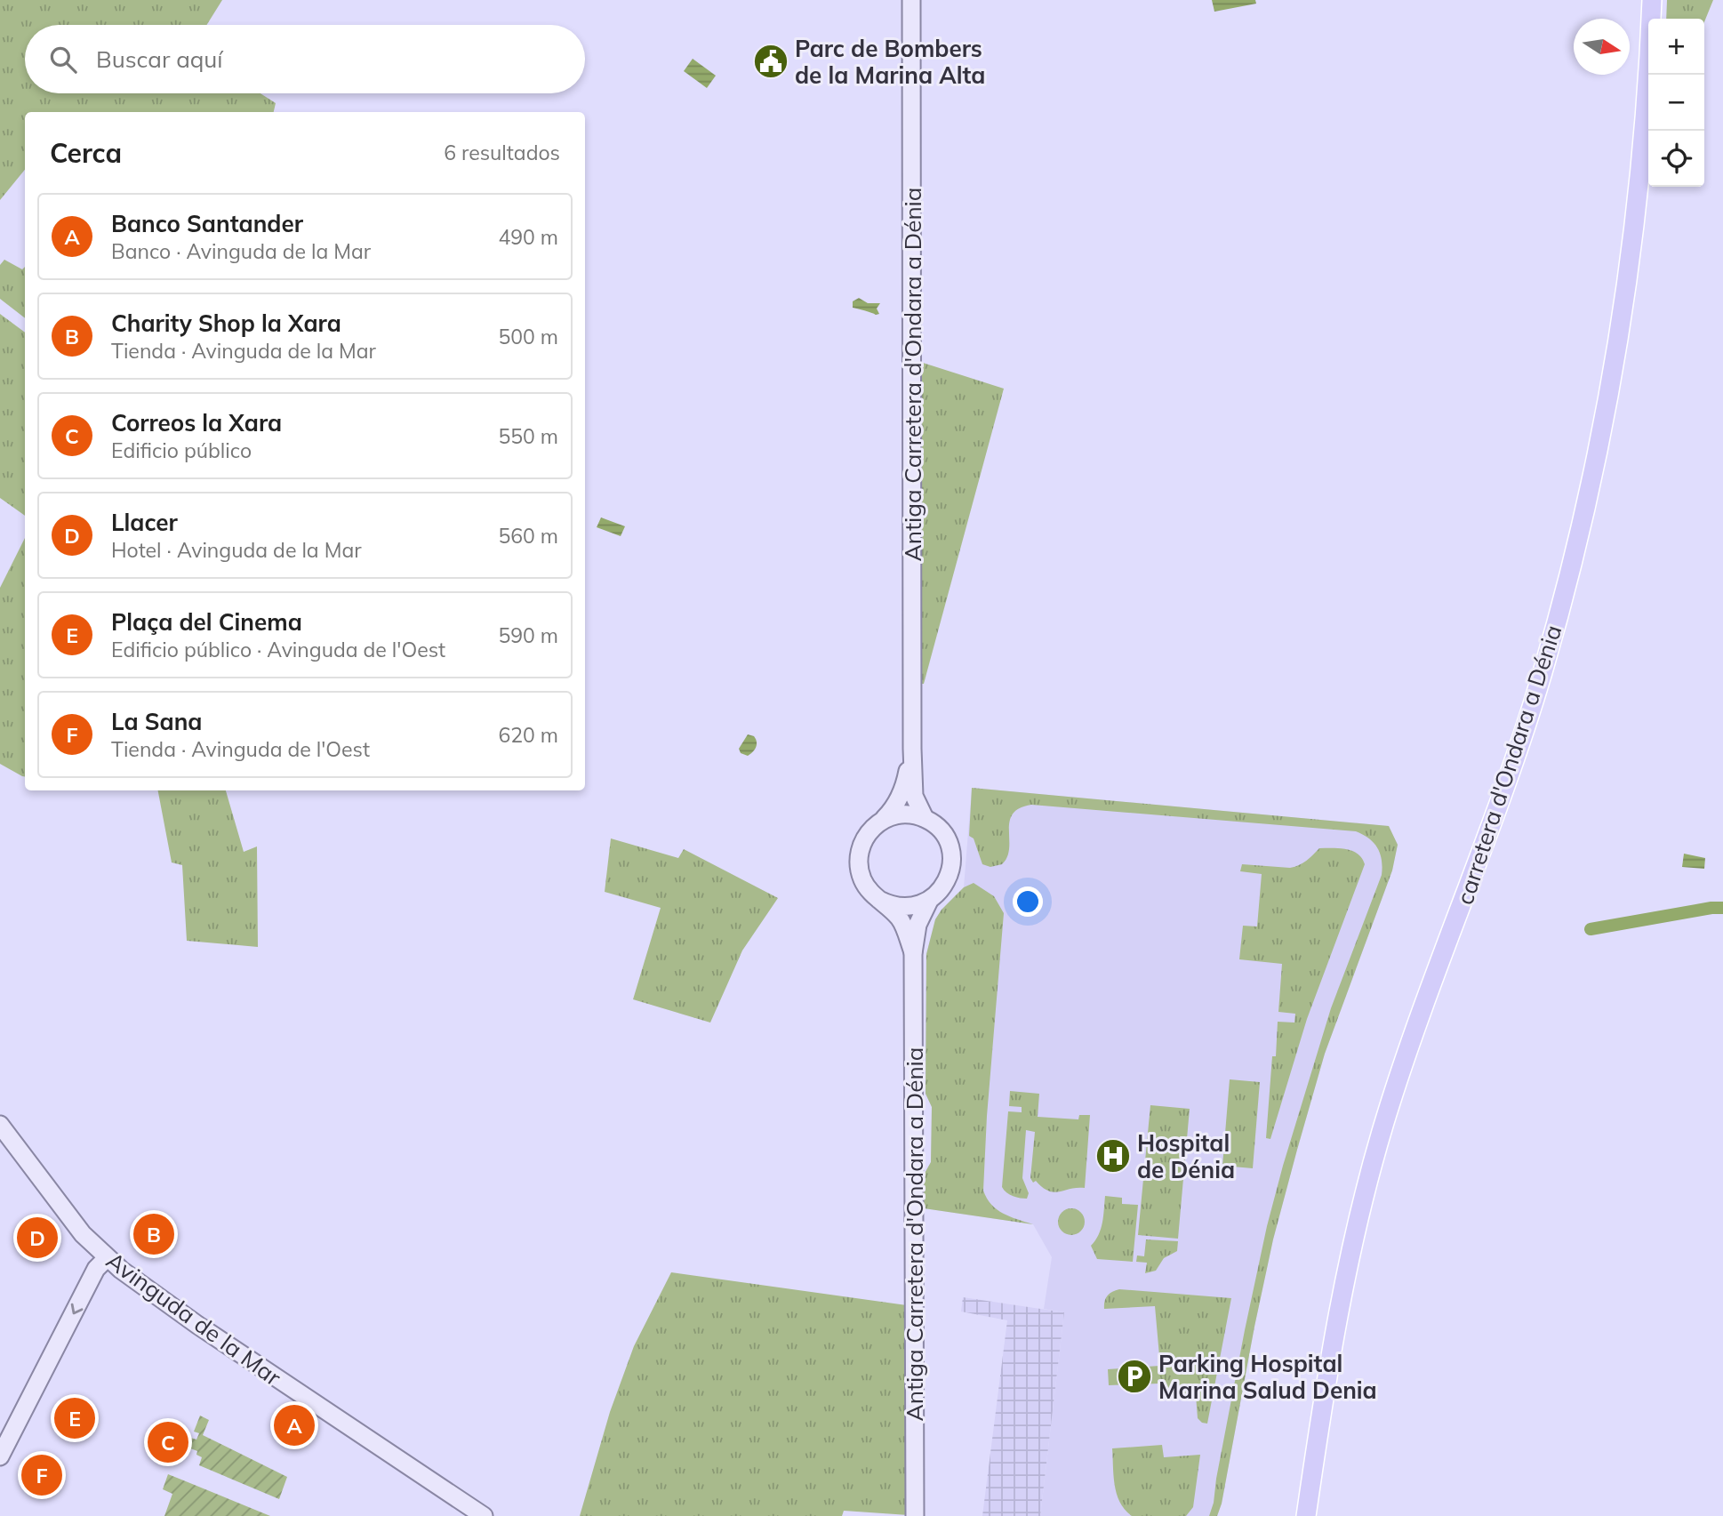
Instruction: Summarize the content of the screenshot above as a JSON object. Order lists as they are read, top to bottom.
{
  "streets": {
    "main road": ["carretera d'Ondara a Dénia"],
    "street": ["Antiga Carretera d'Ondara a Dénia", "Avinguda de la Mar"]
  },
  "places": {
    "public building": ["Parc de Bombers de la Marina Alta"],
    "hospital": ["Hospital de Dénia"],
    "parking": ["Parking Hospital Marina Salud Denia"]
  },
  "north": "right",
  "page": {
    "map_buttons": ["+", "−"],
    "search": "Buscar aquí",
    "heading": ["Cerca", "6 resultados"],
    "list": [
      {
        "mark": "A",
        "name": "Banco Santander",
        "note": "Banco · Avinguda de la Mar",
        "value": "490 m"
      },
      {
        "mark": "B",
        "name": "Charity Shop la Xara",
        "note": "Tienda · Avinguda de la Mar",
        "value": "500 m"
      },
      {
        "mark": "C",
        "name": "Correos la Xara",
        "note": "Edificio público",
        "value": "550 m"
      },
      {
        "mark": "D",
        "name": "Llacer",
        "note": "Hotel · Avinguda de la Mar",
        "value": "560 m"
      },
      {
        "mark": "E",
        "name": "Plaça del Cinema",
        "note": "Edificio público · Avinguda de l'Oest",
        "value": "590 m"
      },
      {
        "mark": "F",
        "name": "La Sana",
        "note": "Tienda · Avinguda de l'Oest",
        "value": "620 m"
      }
    ],
    "pins": [
      "B",
      "D",
      "E",
      "A",
      "C",
      "F"
    ]
  }
}
